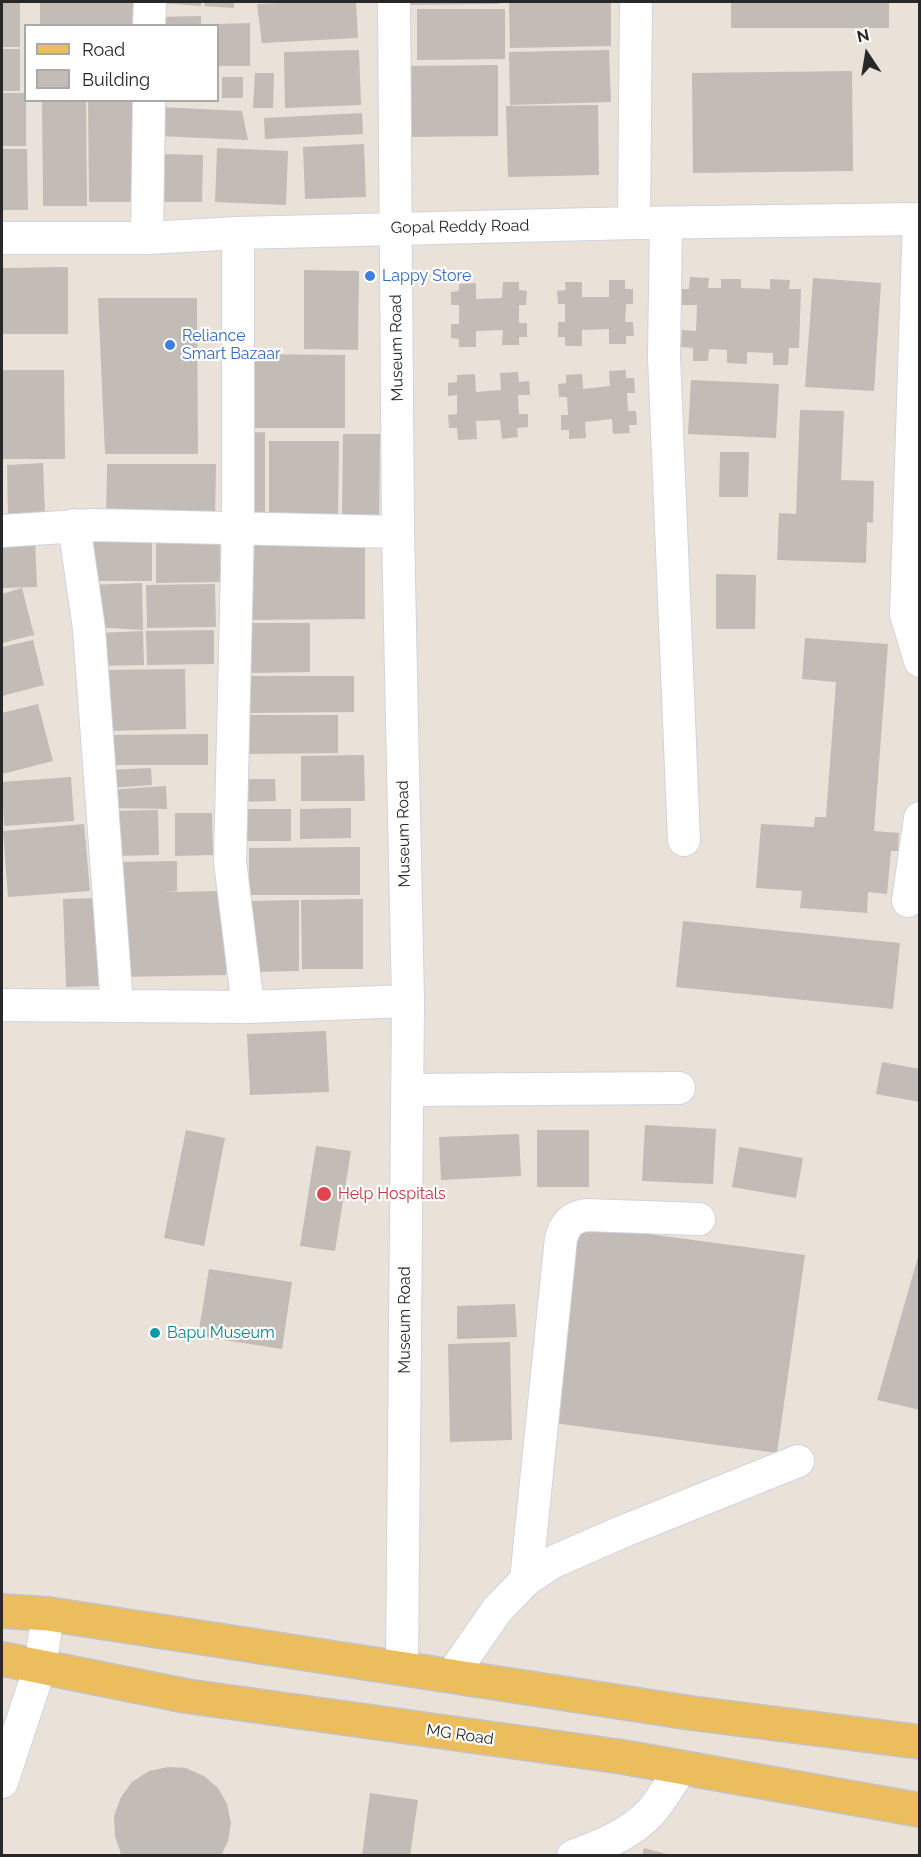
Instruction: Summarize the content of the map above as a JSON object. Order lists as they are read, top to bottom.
{
  "streets": {
    "main road": ["MG Road"],
    "street": ["Gopal Reddy Road", "Museum Road"]
  },
  "crossings": [
    ["Gopal Reddy Road", "Museum Road"]
  ],
  "places": [
    "Lappy Store",
    "Reliance Smart Bazaar",
    "Help Hospitals",
    "Bapu Museum"
  ],
  "legend": ["Road", "Building"],
  "north": "top"
}
